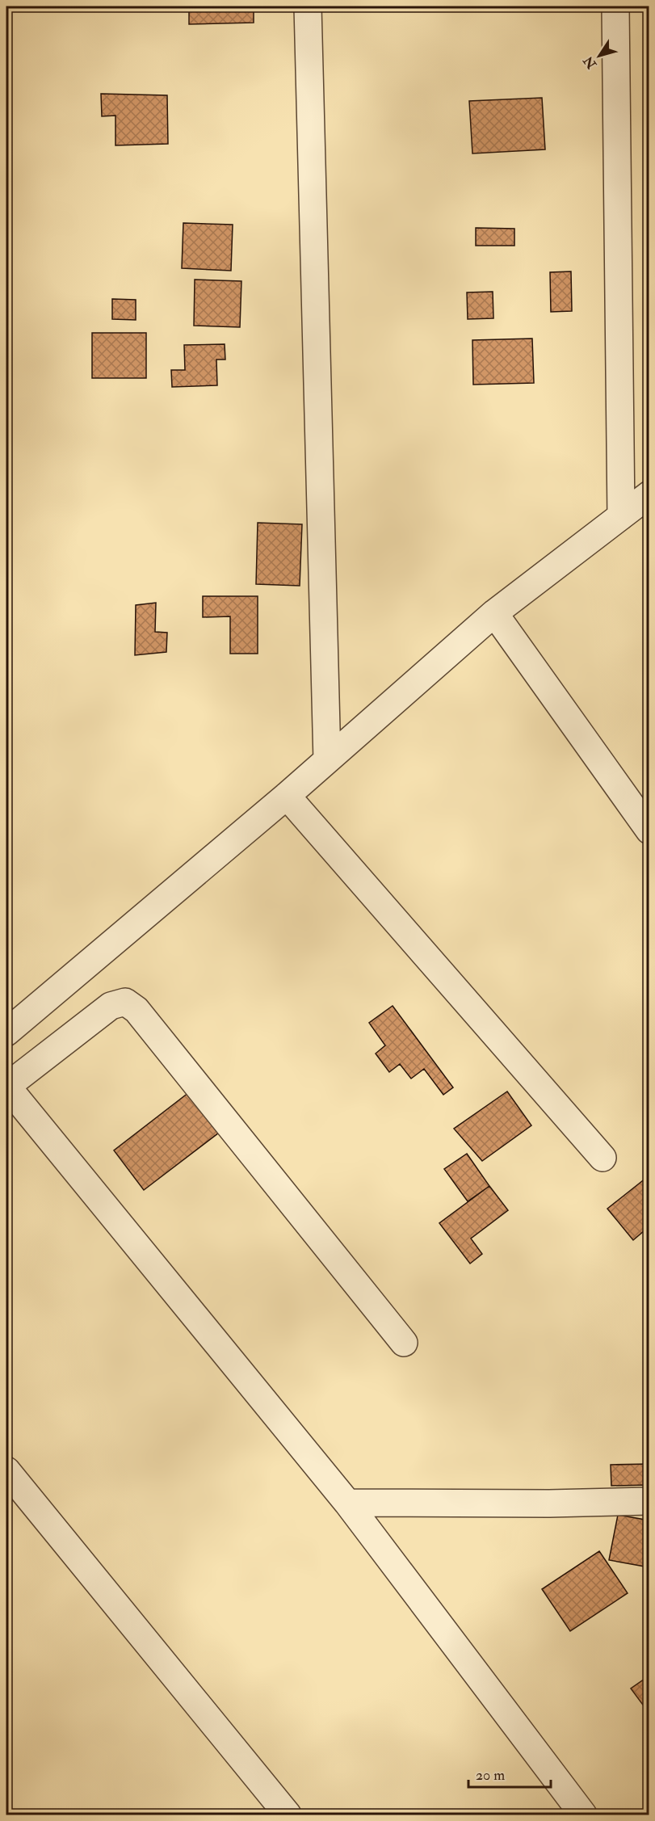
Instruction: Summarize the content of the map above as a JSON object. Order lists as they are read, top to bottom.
{
  "scale_bar": "20 m",
  "north": "bottom left"
}
